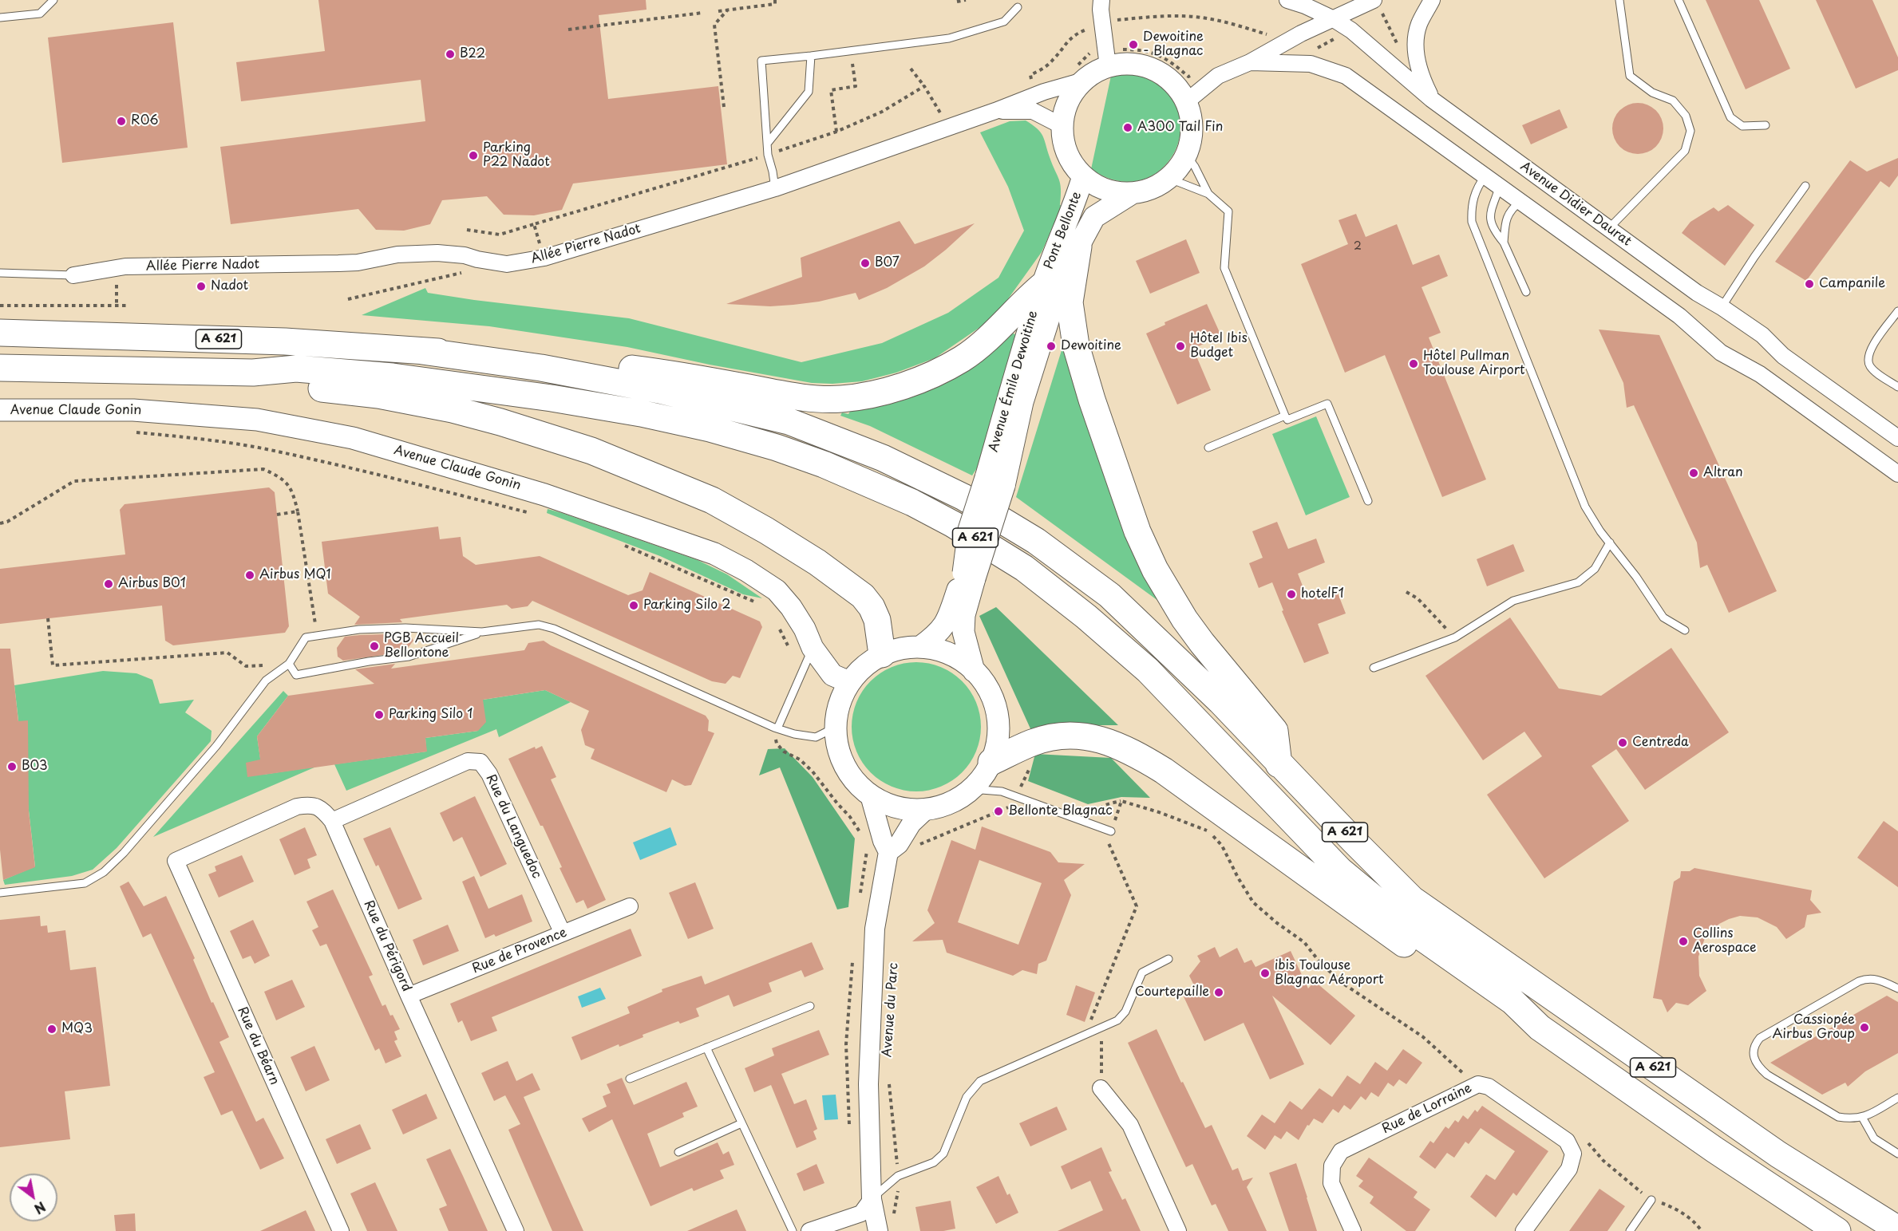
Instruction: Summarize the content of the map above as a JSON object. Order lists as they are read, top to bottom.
{
  "streets": {
    "highway": ["A 621"],
    "main road": ["Pont Bellonte", "Avenue Émile Dewoitine", "Avenue Claude Gonin"],
    "street": [
      "Avenue Didier Daurat",
      "Allée Pierre Nadot",
      "Rue du Languedoc",
      "Rue du Périgord",
      "Rue de Provence",
      "Avenue du Parc",
      "Rue du Béarn",
      "Rue de Lorraine"
    ]
  },
  "crossings": [
    ["Pont Bellonte", "Allée Pierre Nadot"],
    ["Pont Bellonte", "Avenue Émile Dewoitine"],
    ["Allée Pierre Nadot", "Avenue Émile Dewoitine"],
    ["Rue du Languedoc", "Rue du Périgord"],
    ["Rue du Languedoc", "Rue de Provence"],
    ["Rue du Périgord", "Rue de Provence"],
    ["Rue du Périgord", "Rue du Béarn"]
  ],
  "places": [
    "Dewoitine - Blagnac",
    "B22",
    "R06",
    "A300 Tail Fin",
    "Parking P22 Nadot",
    "B07",
    "Campanile",
    "Nadot",
    "Dewoitine",
    "Hôtel Ibis Budget",
    "Hôtel Pullman Toulouse Airport",
    "Altran",
    "Airbus MQ1",
    "Airbus B01",
    "hotelF1",
    "Parking Silo 2",
    "PGB Accueil Bellontone",
    "Parking Silo 1",
    "Centreda",
    "B03",
    "Bellonte Blagnac",
    "Collins Aerospace",
    "ibis Toulouse Blagnac Aéroport",
    "Courtepaille",
    "Cassiopée Airbus Group",
    "MQ3"
  ],
  "house_numbers": ["2"],
  "north": "bottom right"
}
